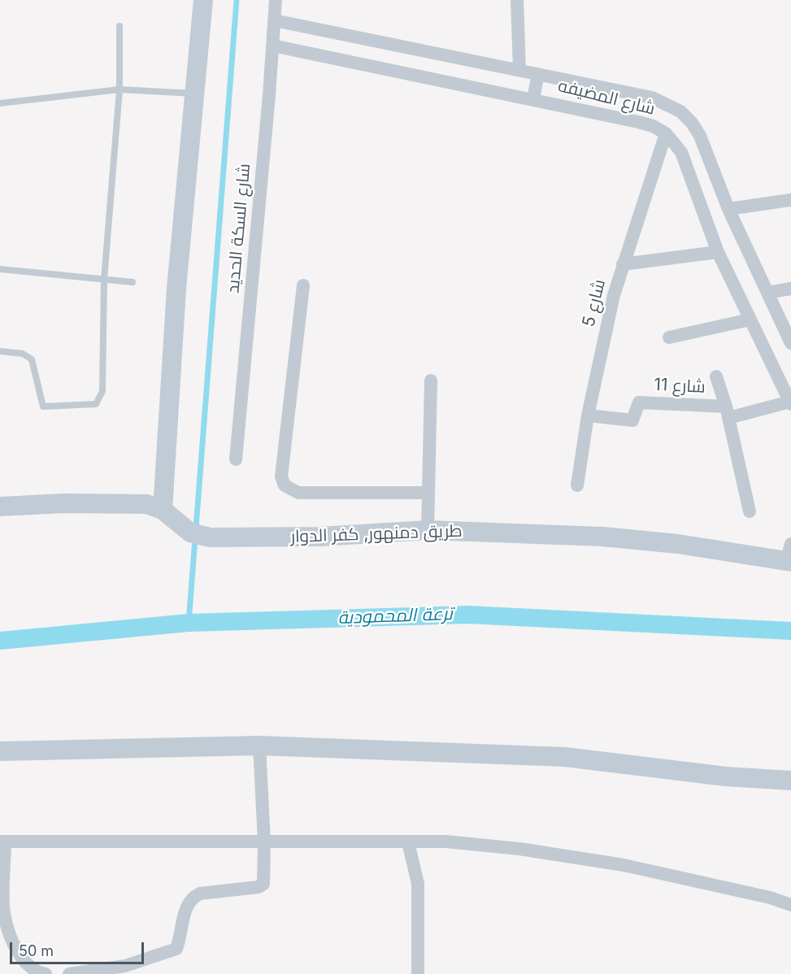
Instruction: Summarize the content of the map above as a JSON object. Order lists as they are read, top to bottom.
{
  "streets": {
    "street": [
      "شارع المضيفه",
      "شارع السكة الحديد",
      "شارع 5",
      "شارع 11",
      "طريق دمنهور, كفر الدوار"
    ]
  },
  "crossings": [
    ["شارع المضيفه", "شارع السكة الحديد"],
    ["شارع المضيفه", "شارع 5"],
    ["شارع 5", "شارع 11"]
  ],
  "water": ["ترعة المحمودية"],
  "scale_bar": "50 m"
}
